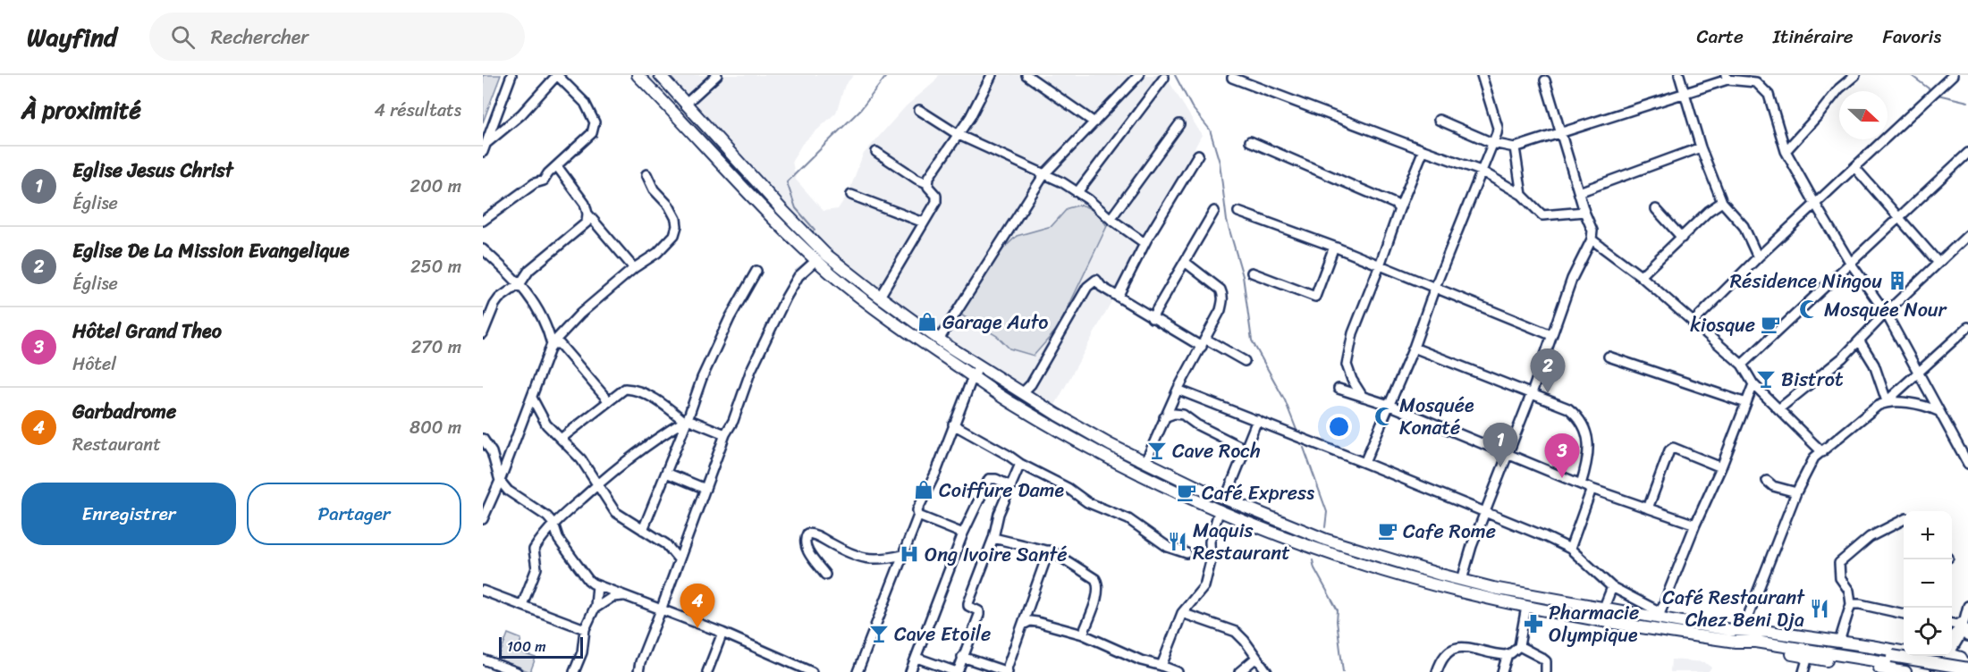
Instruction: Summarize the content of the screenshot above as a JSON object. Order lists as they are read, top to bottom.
{
  "places": {
    "building": ["Résidence Ningou"],
    "mosque": ["Mosquée Nour", "Mosquée Konaté"],
    "shop": ["Garage Auto", "Coiffure Dame"],
    "cafe": ["kiosque", "Café Express", "Cafe Rome"],
    "bar": ["Bistrot", "Cave Roch", "Cave Etoile"],
    "restaurant": ["Maquis Restaurant", "Café Restaurant Chez Beni Dja"],
    "hospital": ["Ong Ivoire Santé"],
    "pharmacy": ["Pharmacie Olympique"]
  },
  "scale_bar": "100 m",
  "north": "right",
  "page": {
    "header": "Wayfind",
    "search": "Rechercher",
    "nav": ["Carte", "Itinéraire", "Favoris"],
    "heading": ["À proximité", "4 résultats"],
    "list": [
      {
        "mark": "1",
        "name": "Eglise Jesus Christ",
        "note": "Église",
        "value": "200 m"
      },
      {
        "mark": "2",
        "name": "Eglise De La Mission Evangelique",
        "note": "Église",
        "value": "250 m"
      },
      {
        "mark": "3",
        "name": "Hôtel Grand Theo",
        "note": "Hôtel",
        "value": "270 m"
      },
      {
        "mark": "4",
        "name": "Garbadrome",
        "note": "Restaurant",
        "value": "800 m"
      }
    ],
    "pins": [
      "2",
      "1",
      "3",
      "4"
    ],
    "buttons": ["Enregistrer", "Partager"],
    "map_buttons": ["+", "−"],
    "scale": "100 m"
  }
}
